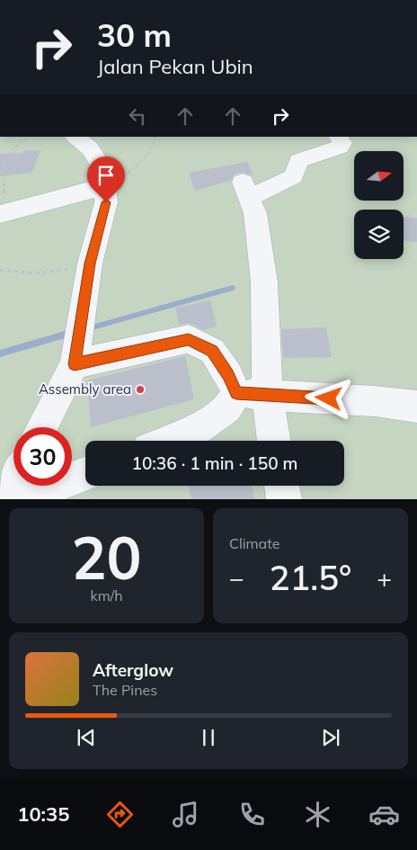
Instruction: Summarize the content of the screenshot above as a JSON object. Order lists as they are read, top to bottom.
{
  "places": ["Assembly area"],
  "north": "right",
  "page": {
    "turn": ["30 m", "Jalan Pekan Ubin"],
    "limit": "30",
    "trip": "10:36 · 1 min · 150 m",
    "tile": [
      ["20", "km/h"],
      "Climate"
    ],
    "heat": ["−", "21.5°", "+"],
    "song": ["Afterglow", "The Pines"],
    "tabs": "10:35"
  }
}
